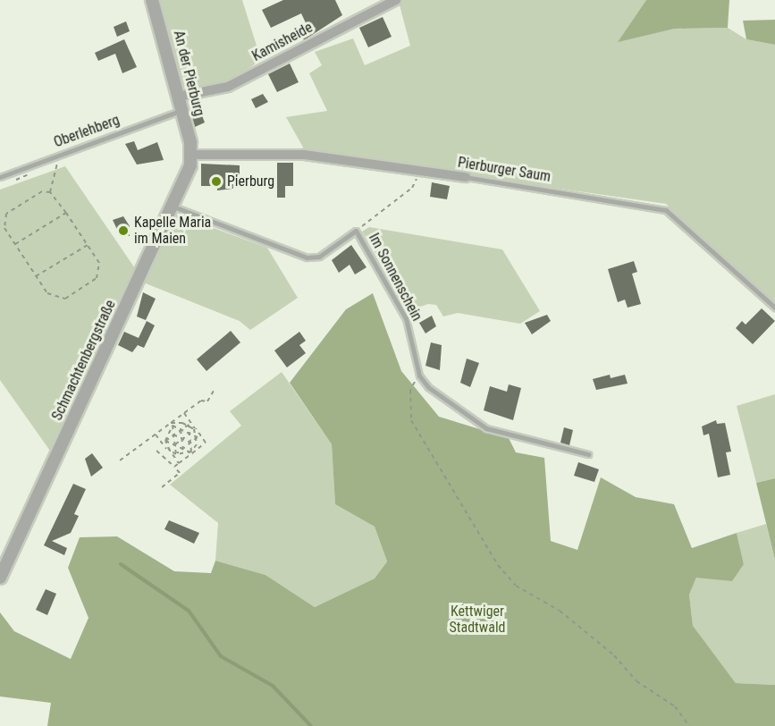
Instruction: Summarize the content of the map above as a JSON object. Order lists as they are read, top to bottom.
{
  "streets": {
    "street": [
      "Kamisheide",
      "An der Pierburg",
      "Pierburger Saum",
      "Schmachtenbergstraße"
    ],
    "lane": ["Oberlehberg", "Im Sonnenschein"]
  },
  "crossings": [
    ["Kamisheide", "An der Pierburg"],
    ["An der Pierburg", "Oberlehberg"],
    ["An der Pierburg", "Pierburger Saum"],
    ["An der Pierburg", "Schmachtenbergstraße"],
    ["Pierburger Saum", "Schmachtenbergstraße"],
    ["Im Sonnenschein", "Schmachtenbergstraße"]
  ],
  "parks": ["Kettwiger Stadtwald"],
  "places": ["Pierburg", "Kapelle Maria im Maien"]
}
